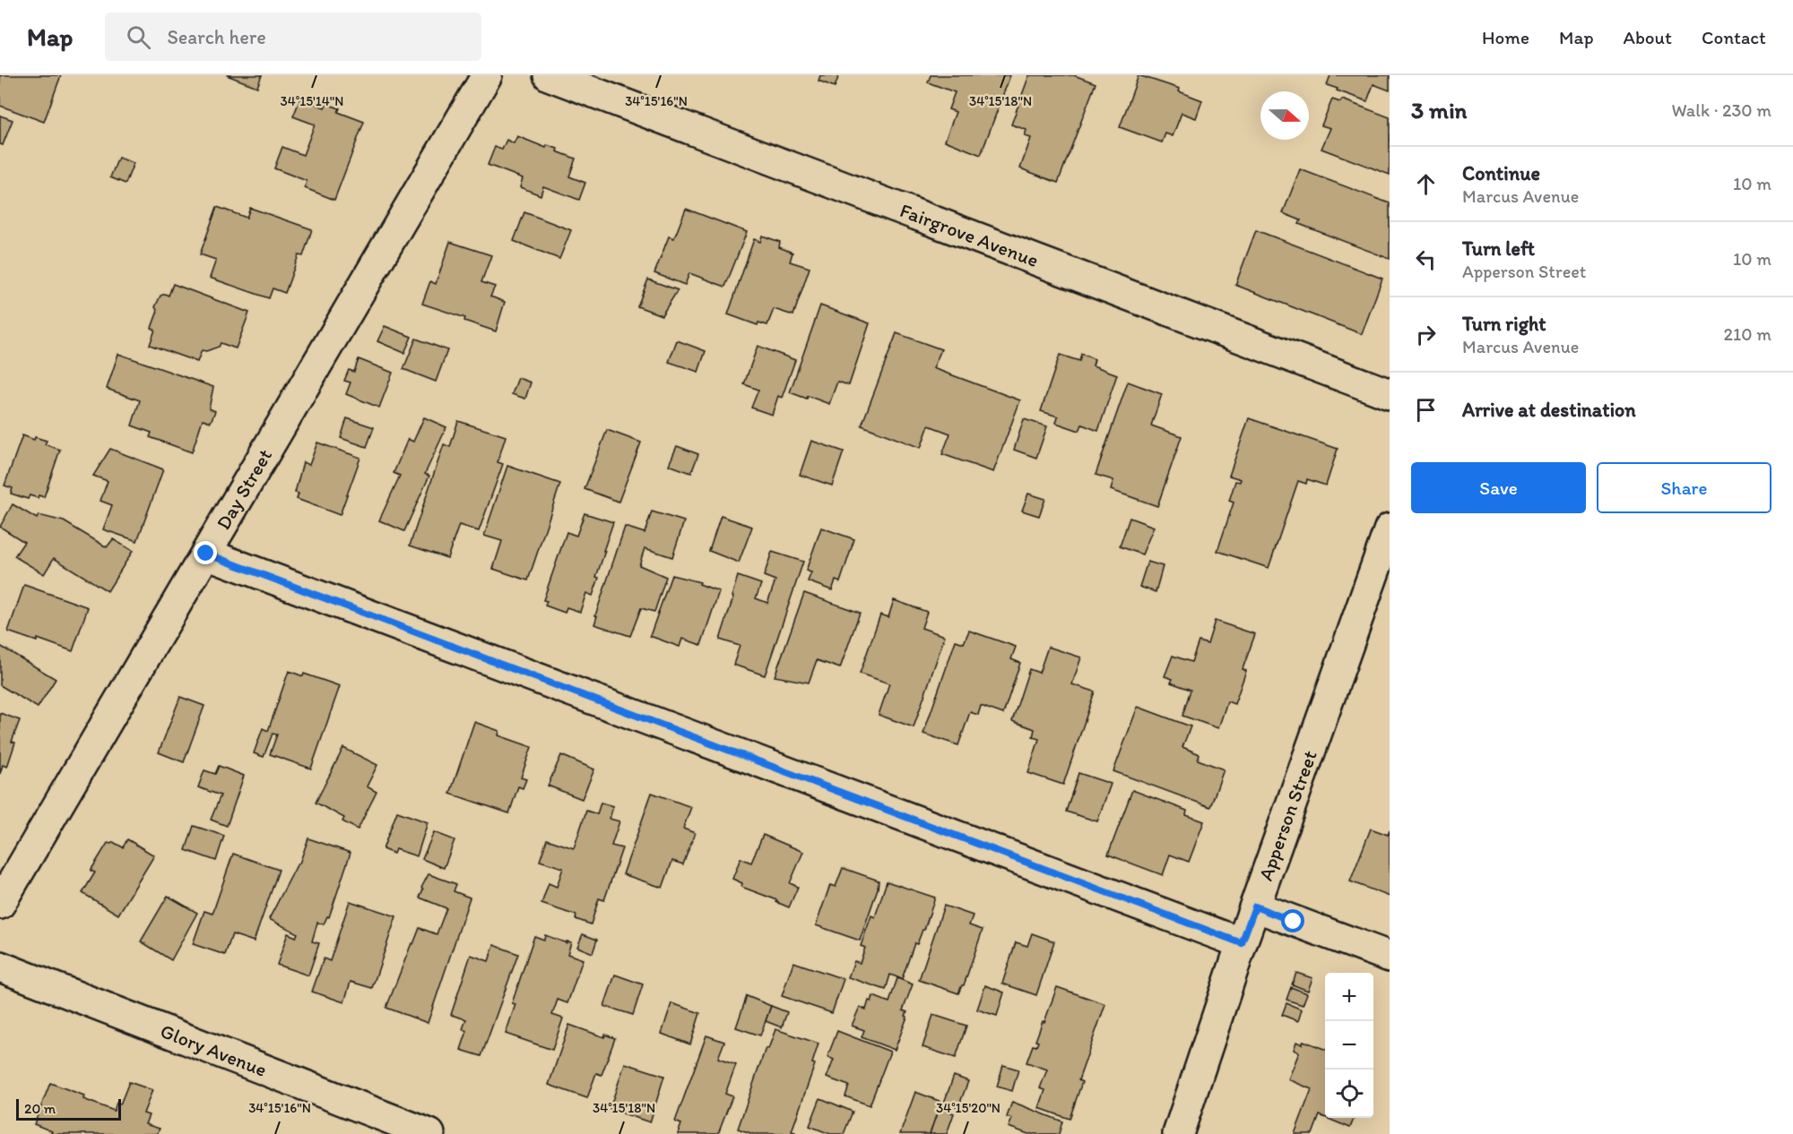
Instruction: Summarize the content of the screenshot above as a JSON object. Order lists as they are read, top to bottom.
{
  "streets": {
    "street": [
      "Fairgrove Avenue",
      "Day Street",
      "Apperson Street",
      "Glory Avenue"
    ]
  },
  "scale_bar": "20 m",
  "north": "right",
  "page": {
    "header": "Map",
    "search": "Search here",
    "nav": [
      "Home",
      "Map",
      "About",
      "Contact"
    ],
    "heading": ["3 min", "Walk · 230 m"],
    "list": [
      ["Continue", "Marcus Avenue", "10 m"],
      ["Turn left", "Apperson Street", "10 m"],
      ["Turn right", "Marcus Avenue", "210 m"],
      "Arrive at destination"
    ],
    "buttons": ["Save", "Share"],
    "map_buttons": ["+", "−"],
    "scale": "20 m"
  },
  "coordinates": [
    "34°15'14\"N",
    "34°15'16\"N",
    "34°15'18\"N",
    "34°15'20\"N"
  ]
}
